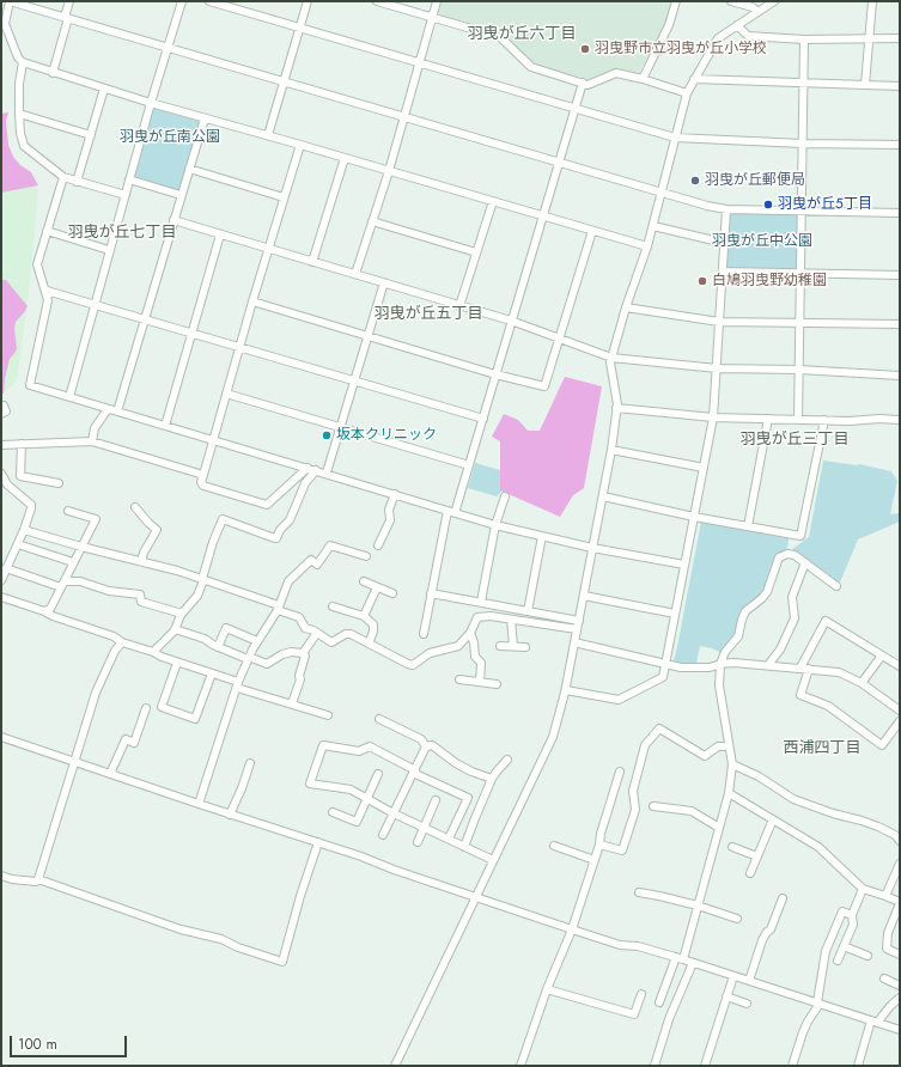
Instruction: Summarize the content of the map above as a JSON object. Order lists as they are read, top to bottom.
{
  "districts": [
    "羽曳が丘六丁目",
    "羽曳が丘七丁目",
    "羽曳が丘五丁目",
    "羽曳が丘三丁目",
    "西浦四丁目"
  ],
  "parks": ["羽曳が丘南公園", "羽曳が丘中公園"],
  "places": [
    "羽曳野市立羽曳が丘小学校",
    "羽曳が丘郵便局",
    "羽曳が丘５丁目",
    "白鳩羽曳野幼稚園",
    "坂本クリニック"
  ],
  "scale_bar": "100 m"
}
